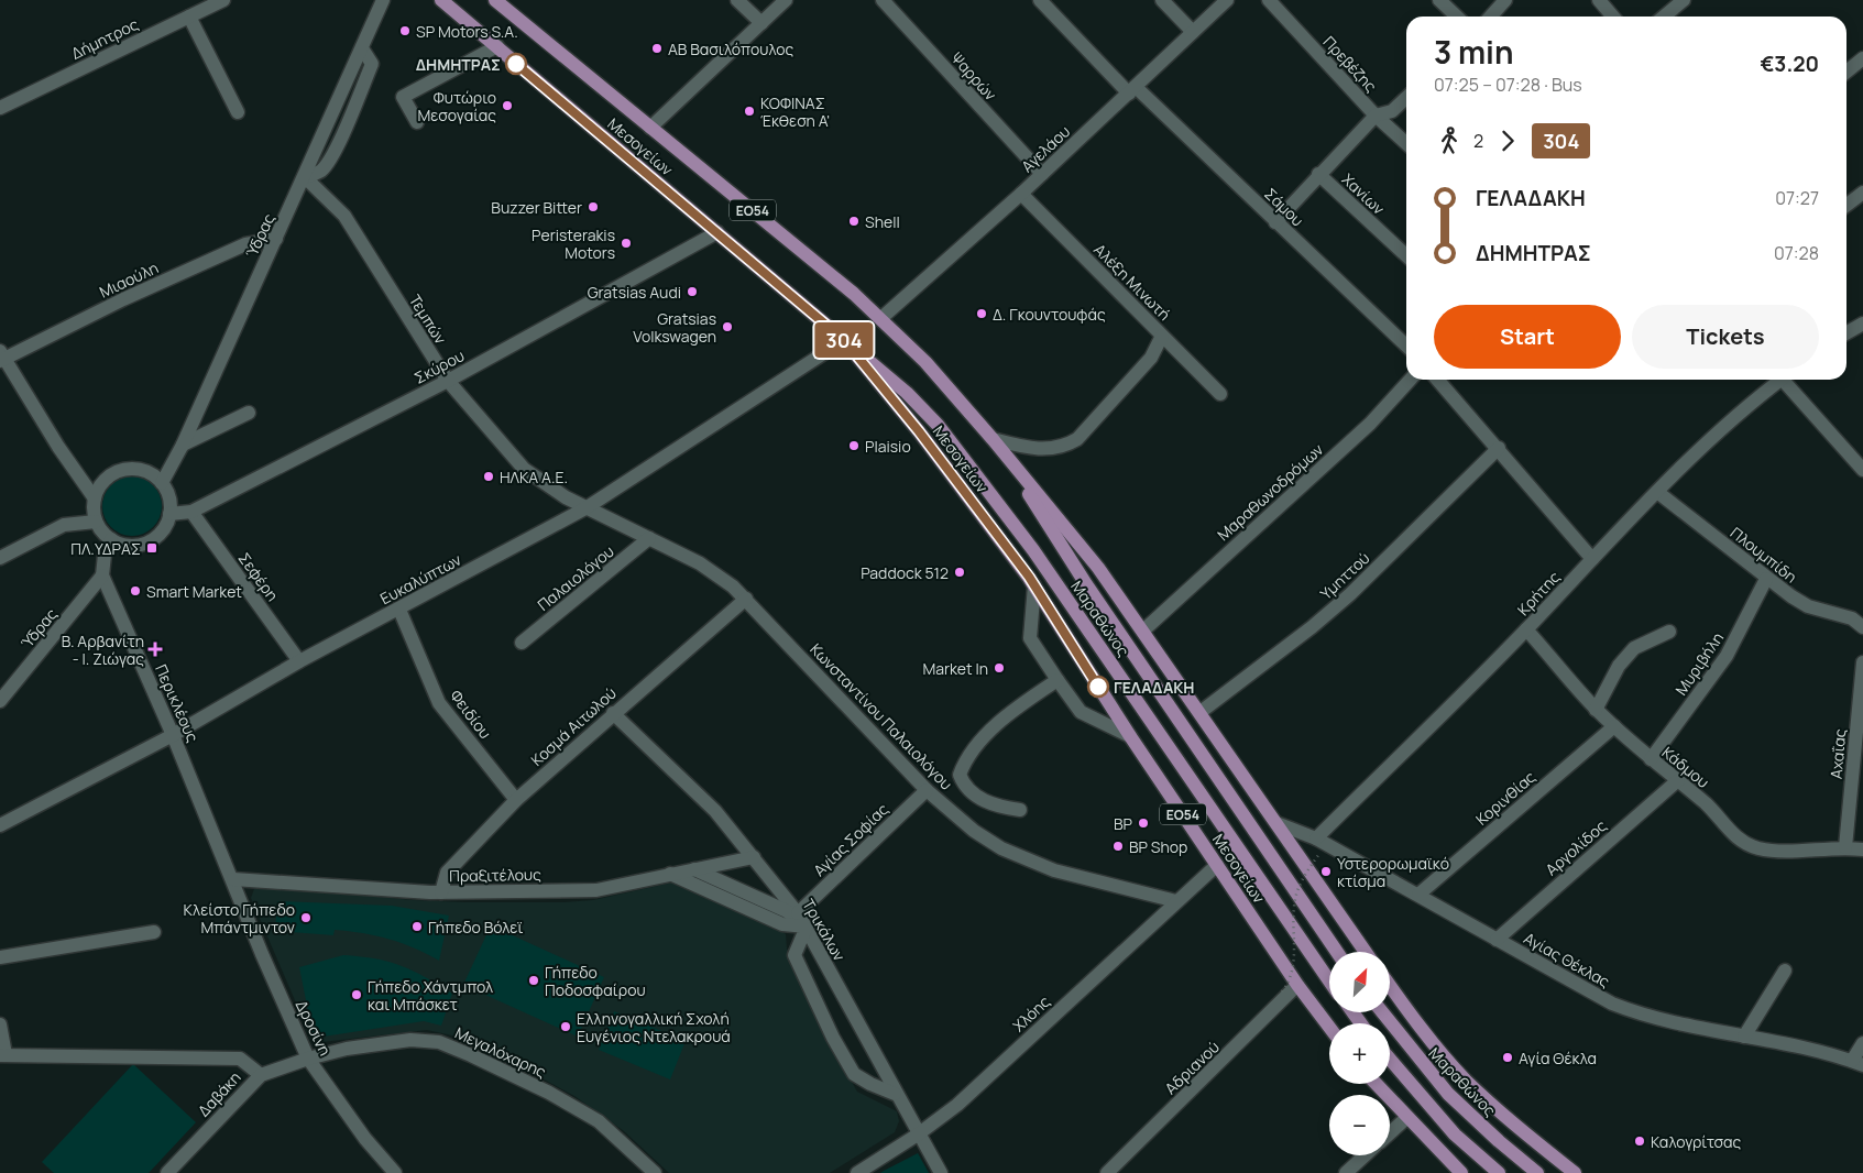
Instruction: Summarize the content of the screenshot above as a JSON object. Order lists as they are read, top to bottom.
{
  "streets": {
    "main road": ["Μεσογείων", "ΕΟ54", "Μαραθώνος"],
    "street": [
      "Δήμητρος",
      "Πρεβέζης",
      "Ψαρρών",
      "Αγελάου",
      "Χανίων",
      "Σάμου",
      "Ύδρας",
      "Μιαούλη",
      "Αλέξη Μινωτή",
      "Τεμπών",
      "Σκύρου",
      "Μαραθωνοδρόμων",
      "Πλουμπίδη",
      "Υμηττού",
      "Σεφέρη",
      "Παλαιολόγου",
      "Ευκαλύπτων",
      "Κρήτης",
      "Μυριβήλη",
      "Περικλέους",
      "Φειδίου",
      "Κωνσταντίνου Παλαιολόγου",
      "Κοσμά Αιτωλού",
      "Αχαΐας",
      "Κάδμου",
      "Κορινθίας",
      "Αγίας Σοφίας",
      "Αργολίδος",
      "Πραξιτέλους",
      "Τρικάλων",
      "Αγίας Θέκλας",
      "Χλόης",
      "Δροσίνη",
      "Μεγαλόχαρης",
      "Αδριανού",
      "Δαβάκη"
    ]
  },
  "crossings": [
    ["Ψαρρών", "Αγελάου"],
    ["Μεσογείων", "Αγελάου"],
    ["Μεσογείων", "Σκύρου"],
    ["Μεσογείων", "Μαραθωνοδρόμων"],
    ["Μεσογείων", "Υμηττού"],
    ["Μεσογείων", "Ευκαλύπτων"],
    ["Μεσογείων", "Μαραθώνος"],
    ["Μεσογείων", "Αγίας Θέκλας"],
    ["Μεσογείων", "Χλόης"],
    ["Μεσογείων", "Αδριανού"],
    ["Αγελάου", "Σάμου"],
    ["Αγελάου", "Αλέξη Μινωτή"],
    ["Ύδρας", "Μιαούλη"],
    ["Ύδρας", "Τεμπών"],
    ["Ύδρας", "Σκύρου"],
    ["Ύδρας", "Περικλέους"],
    ["Τεμπών", "Σκύρου"],
    ["Τεμπών", "Ευκαλύπτων"],
    ["Τεμπών", "Κωνσταντίνου Παλαιολόγου"],
    ["Σκύρου", "Σεφέρη"],
    ["Πλουμπίδη", "Κρήτης"],
    ["Πλουμπίδη", "Μυριβήλη"],
    ["Σεφέρη", "Ευκαλύπτων"],
    ["Παλαιολόγου", "Κωνσταντίνου Παλαιολόγου"],
    ["Ευκαλύπτων", "Μαραθώνος"],
    ["Ευκαλύπτων", "Περικλέους"],
    ["Ευκαλύπτων", "Φειδίου"],
    ["Ευκαλύπτων", "Κωνσταντίνου Παλαιολόγου"],
    ["Κρήτης", "Κάδμου"],
    ["Κρήτης", "Αγίας Θέκλας"],
    ["Μυριβήλη", "Κάδμου"],
    ["Περικλέους", "Πραξιτέλους"],
    ["Περικλέους", "Δροσίνη"],
    ["Φειδίου", "Κοσμά Αιτωλού"],
    ["Κωνσταντίνου Παλαιολόγου", "Κοσμά Αιτωλού"],
    ["Κωνσταντίνου Παλαιολόγου", "Αγίας Σοφίας"],
    ["Κωνσταντίνου Παλαιολόγου", "Χλόης"],
    ["Κοσμά Αιτωλού", "Πραξιτέλους"],
    ["Κοσμά Αιτωλού", "Τρικάλων"],
    ["Αχαΐας", "Κάδμου"],
    ["Κάδμου", "Κορινθίας"],
    ["Κάδμου", "Αργολίδος"],
    ["Κορινθίας", "Αγίας Θέκλας"],
    ["Αγίας Σοφίας", "Τρικάλων"],
    ["Αργολίδος", "Αγίας Θέκλας"],
    ["Πραξιτέλους", "Τρικάλων"],
    ["Πραξιτέλους", "Δροσίνη"],
    ["Τρικάλων", "Χλόης"],
    ["Δροσίνη", "Μεγαλόχαρης"],
    ["Δροσίνη", "Δαβάκη"],
    ["Μεγαλόχαρης", "Δαβάκη"]
  ],
  "places": {
    "other": [
      "SP Motors S.A.",
      "ΑΒ Βασιλόπουλος",
      "ΔΗΜΗΤΡΑΣ",
      "Φυτώριο Μεσογαίας",
      "ΚΟΦΙΝΑΣ Έκθεση Α'",
      "Buzzer Bitter",
      "Shell",
      "Peristerakis Motors",
      "Gratsias Audi",
      "Δ. Γκουντουφάς",
      "Gratsias Volkswagen",
      "Plaisio",
      "ΗΛΚΑ Α.Ε.",
      "Paddock 512",
      "Smart Market",
      "Market In",
      "ΓΕΛΑΔΑΚΗ",
      "BP",
      "BP Shop",
      "Υστερορωμαϊκό κτίσμα",
      "Κλείστο Γήπεδο Μπάντμιντον",
      "Γήπεδο Βόλεϊ",
      "Γήπεδο Ποδοσφαίρου",
      "Γήπεδο Χάντμπολ και Μπάσκετ",
      "Ελληνογαλλική Σχολή Ευγένιος Ντελακρουά",
      "Αγία Θέκλα",
      "Καλογρίτσας"
    ],
    "transit": ["ΠΛ.ΥΔΡΑΣ"],
    "health": ["Β. Αρβανίτη - Ι. Ζιώγας"]
  },
  "lines": ["bus line 304"],
  "north": "top right",
  "page": {
    "on_map": "304",
    "heading": ["3 min", "07:25 – 07:28 · Bus", "€3.20"],
    "legs": ["2", "304"],
    "list": [
      {
        "name": "ΓΕΛΑΔΑΚΗ",
        "value": "07:27"
      },
      {
        "name": "ΔΗΜΗΤΡΑΣ",
        "value": "07:28"
      }
    ],
    "buttons": ["Start", "Tickets"],
    "map_buttons": ["+", "−"]
  }
}
